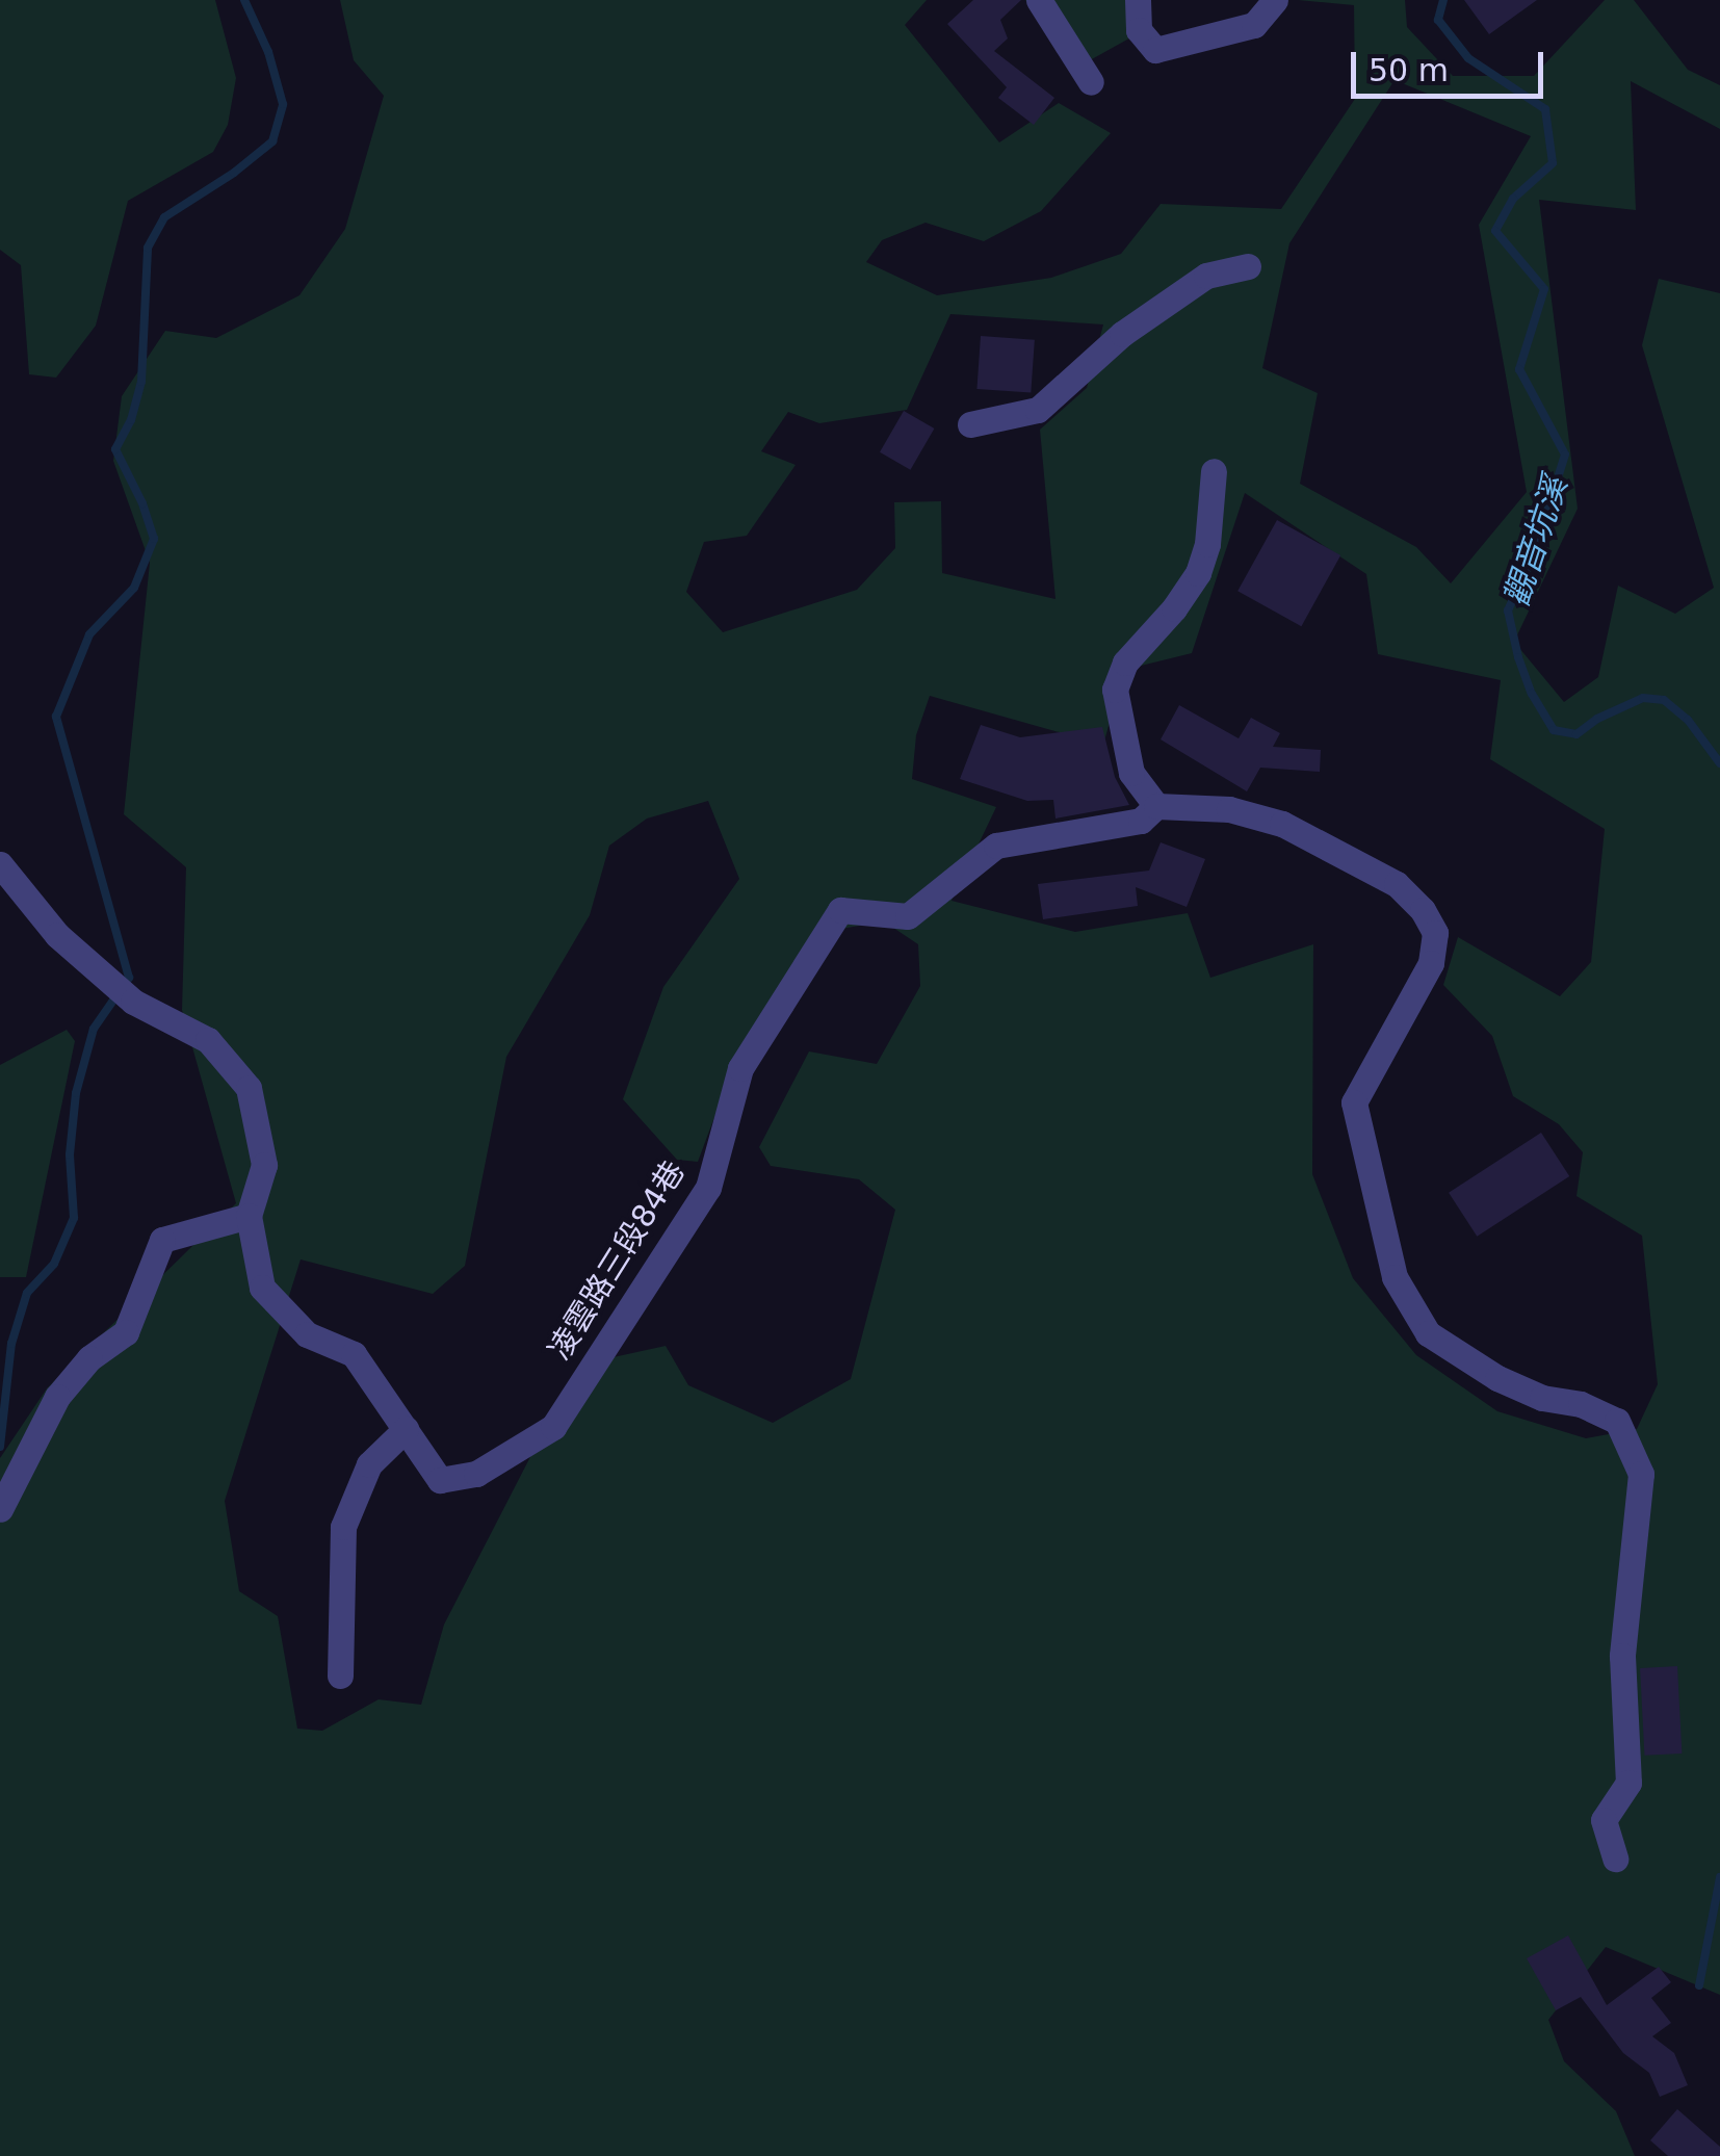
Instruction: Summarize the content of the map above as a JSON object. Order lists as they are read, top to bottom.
{
  "streets": {
    "street": ["凌雲路三段84巷"]
  },
  "water": ["觀音坑溪"],
  "scale_bar": "50 m"
}
